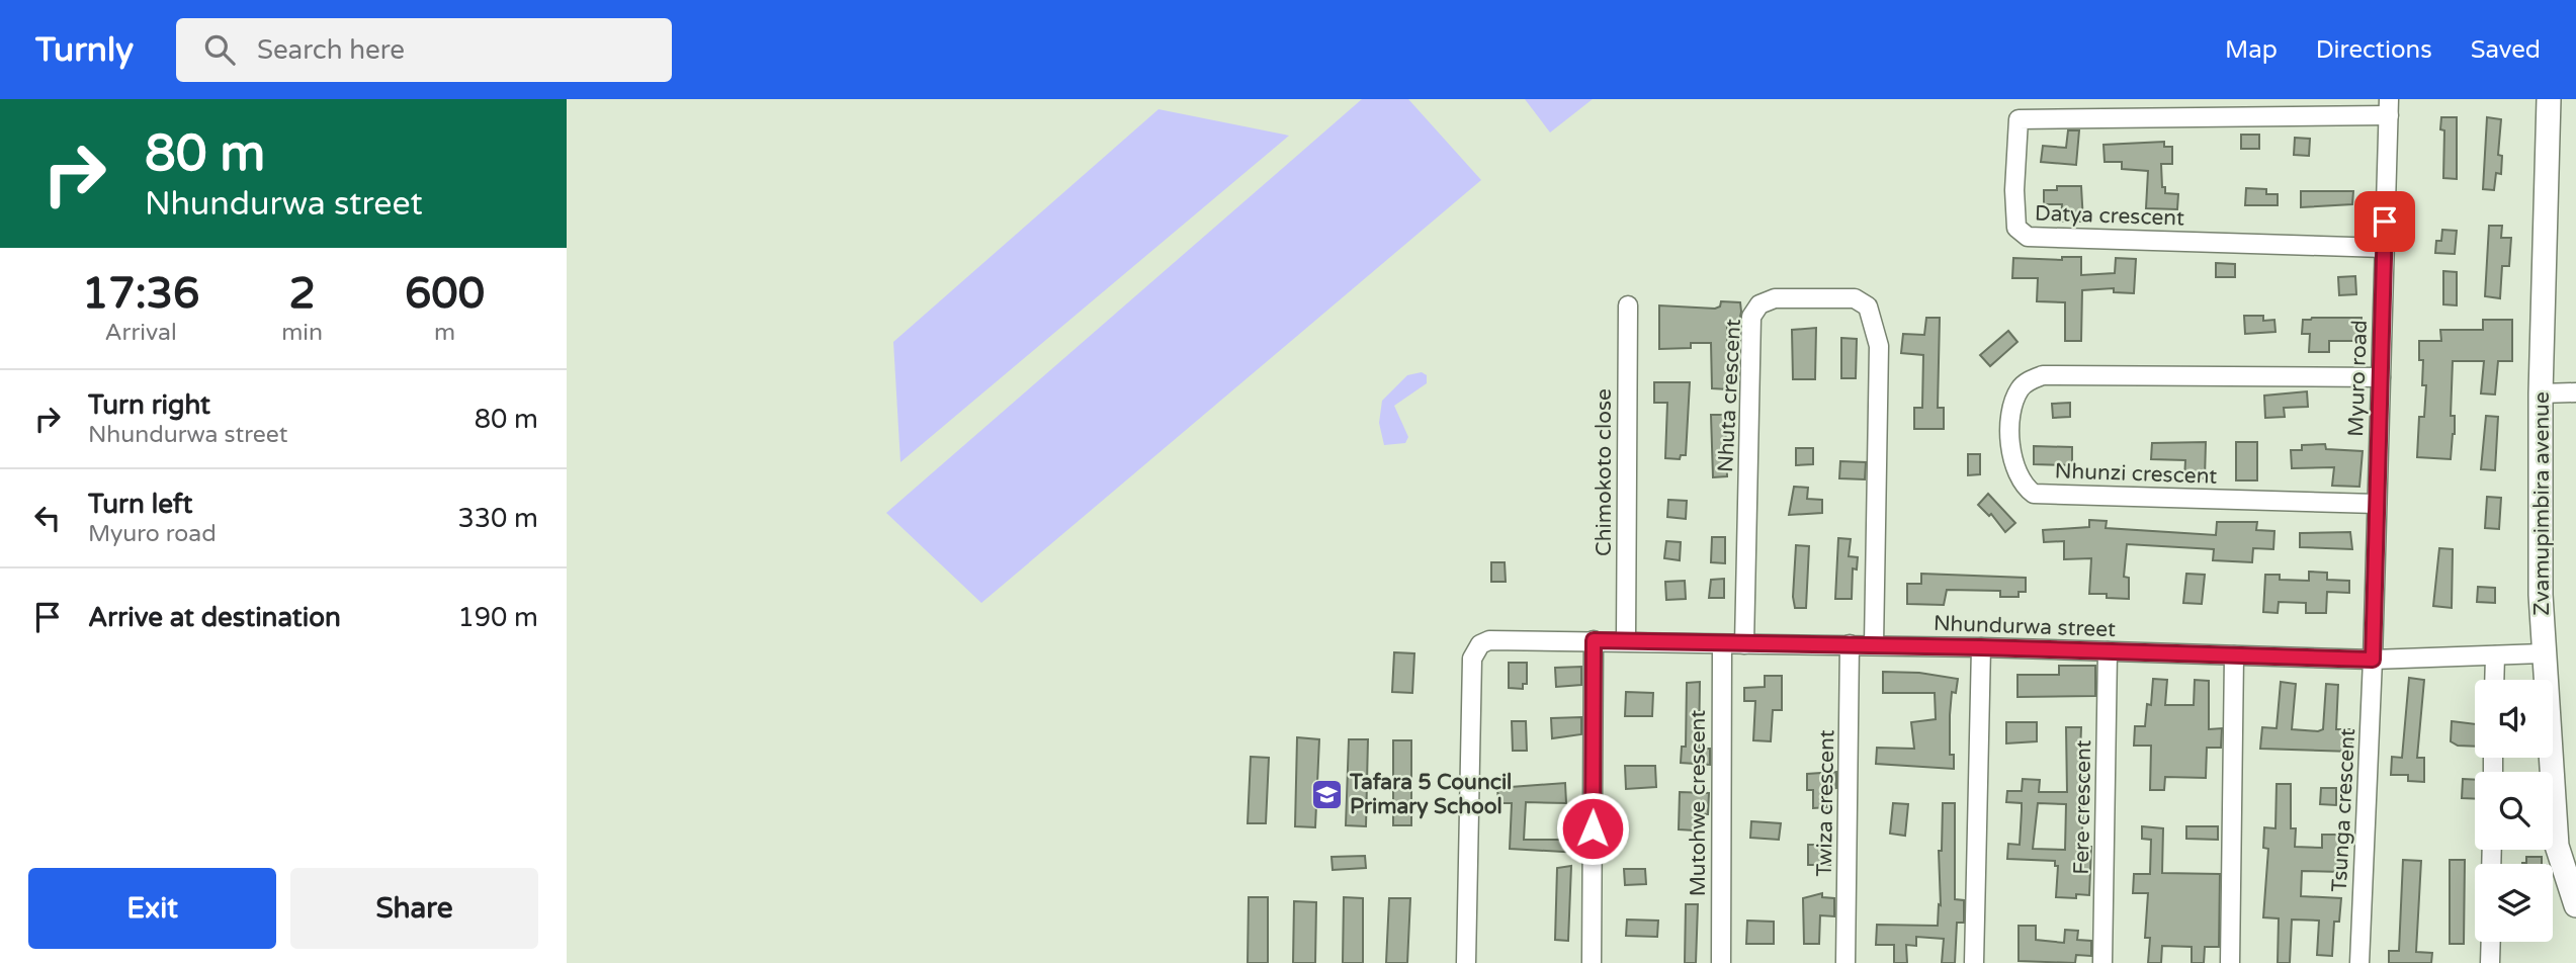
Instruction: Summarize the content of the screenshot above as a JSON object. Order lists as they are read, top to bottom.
{
  "streets": {
    "street": [
      "Datya crescent",
      "Myuro road",
      "Nhuta crescent",
      "Chimokoto close",
      "Nhunzi crescent",
      "Zvamupimbira avenue",
      "Nhundurwa street",
      "Mutohwe crescent",
      "Twiza crescent",
      "Fere crescent",
      "Tsunga crescent"
    ]
  },
  "crossings": [
    ["Datya crescent", "Myuro road"],
    ["Myuro road", "Nhunzi crescent"],
    ["Myuro road", "Nhundurwa street"],
    ["Myuro road", "Tsunga crescent"],
    ["Nhuta crescent", "Nhundurwa street"],
    ["Chimokoto close", "Nhundurwa street"],
    ["Zvamupimbira avenue", "Nhundurwa street"],
    ["Nhundurwa street", "Mutohwe crescent"],
    ["Nhundurwa street", "Twiza crescent"],
    ["Nhundurwa street", "Fere crescent"],
    ["Nhundurwa street", "Tsunga crescent"]
  ],
  "places": {
    "school or university": ["Tafara 5 Council Primary School"]
  },
  "page": {
    "header": "Turnly",
    "search": "Search here",
    "nav": ["Map", "Directions", "Saved"],
    "turn": ["80 m", "Nhundurwa street"],
    "eta": [
      "17:36",
      "Arrival",
      "2",
      "min",
      "600",
      "m"
    ],
    "list": [
      {
        "name": "Turn right",
        "note": "Nhundurwa street",
        "value": "80 m"
      },
      {
        "name": "Turn left",
        "note": "Myuro road",
        "value": "330 m"
      },
      {
        "name": "Arrive at destination",
        "value": "190 m"
      }
    ],
    "buttons": ["Exit", "Share"]
  }
}
